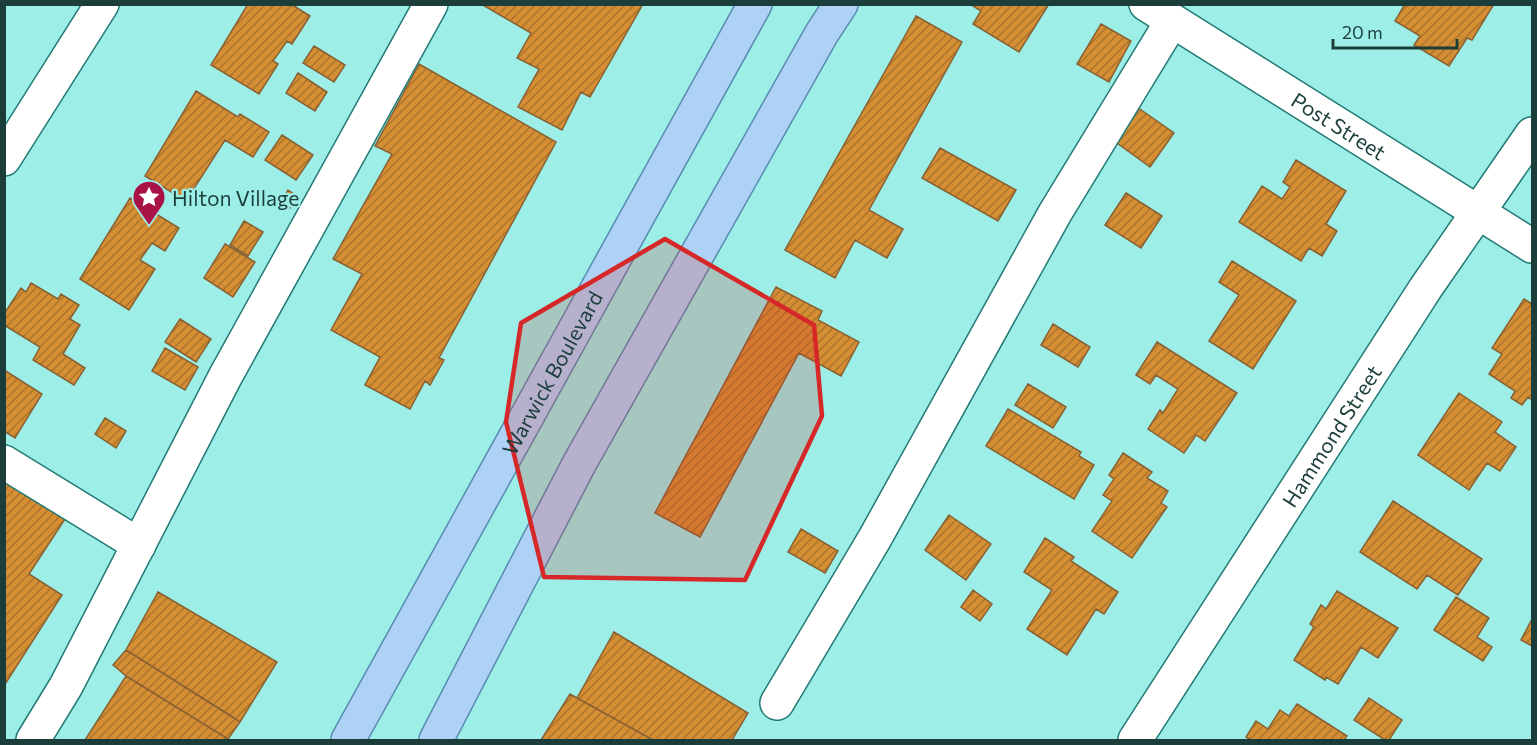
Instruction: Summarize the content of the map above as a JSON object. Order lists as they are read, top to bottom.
{
  "streets": {
    "main road": ["Warwick Boulevard"],
    "street": ["Post Street", "Hammond Street"]
  },
  "crossings": [
    ["Post Street", "Hammond Street"]
  ],
  "places": {
    "place": ["Hilton Village"]
  },
  "scale_bar": "20 m"
}
